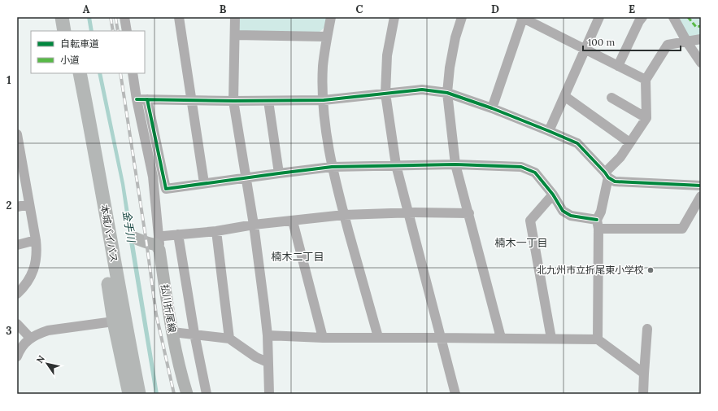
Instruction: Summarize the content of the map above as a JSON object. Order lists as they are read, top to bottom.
{
  "streets": {
    "highway": ["本城バイパス"],
    "main road": ["払川折尾線"]
  },
  "districts": ["楠木一丁目", "楠木二丁目"],
  "water": ["金手川"],
  "places": ["北九州市立折尾東小学校"],
  "legend": ["自転車道", "小道"],
  "scale_bar": "100 m",
  "north": "top left",
  "grid": {
    "columns": [
      "A",
      "B",
      "C",
      "D",
      "E"
    ],
    "rows": ["1", "2", "3"]
  }
}
